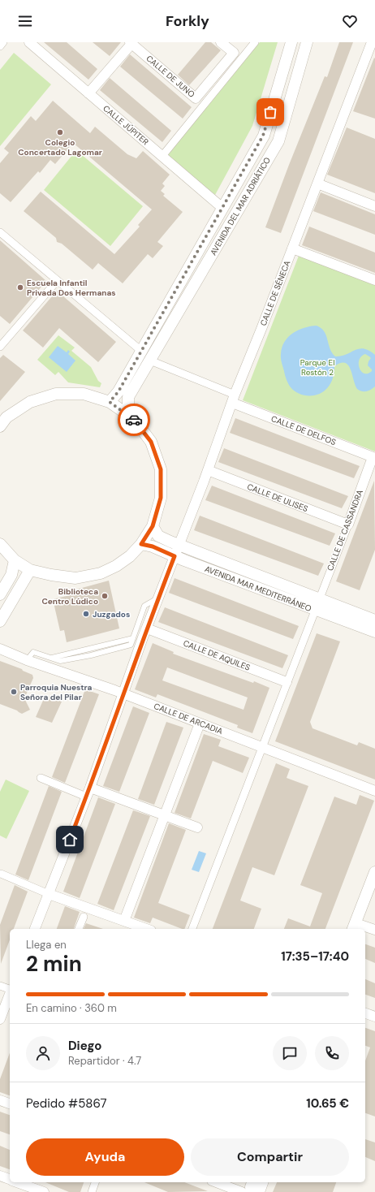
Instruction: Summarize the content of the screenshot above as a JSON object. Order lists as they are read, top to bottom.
{
  "streets": {
    "street": [
      "CALLE DE JUNO",
      "CALLE JÚPITER",
      "AVENIDA DEL MAR ADRIÁTICO",
      "CALLE DE SÉNECA",
      "CALLE DE DELFOS",
      "CALLE DE ULISES",
      "CALLE DE CASSANDRA",
      "AVENIDA MAR MEDITERRÁNEO",
      "CALLE DE AQUILES",
      "CALLE DE ARCADIA"
    ]
  },
  "crossings": [
    ["CALLE JÚPITER", "AVENIDA DEL MAR ADRIÁTICO"],
    ["CALLE DE SÉNECA", "CALLE DE DELFOS"],
    ["CALLE DE SÉNECA", "CALLE DE ULISES"],
    ["CALLE DE SÉNECA", "AVENIDA MAR MEDITERRÁNEO"],
    ["CALLE DE SÉNECA", "CALLE DE AQUILES"],
    ["CALLE DE SÉNECA", "CALLE DE ARCADIA"],
    ["CALLE DE DELFOS", "CALLE DE CASSANDRA"],
    ["CALLE DE ULISES", "CALLE DE CASSANDRA"],
    ["CALLE DE CASSANDRA", "AVENIDA MAR MEDITERRÁNEO"],
    ["CALLE DE CASSANDRA", "CALLE DE AQUILES"],
    ["CALLE DE CASSANDRA", "CALLE DE ARCADIA"]
  ],
  "parks": ["Parque El Restón 2"],
  "places": [
    "Colegio Concertado Lagomar",
    "Escuela Infantil Privada Dos Hermanas",
    "Biblioteca Centro Lúdico",
    "Juzgados",
    "Parroquia Nuestra Señora del Pilar"
  ],
  "page": {
    "header": "Forkly",
    "heading": ["2 min", "Llega en", "17:35–17:40"],
    "panel": [
      "Diego",
      "Repartidor · 4.7",
      "Pedido #5867",
      "10.65 €"
    ],
    "bar": "En camino · 360 m",
    "buttons": ["Ayuda", "Compartir"]
  }
}
